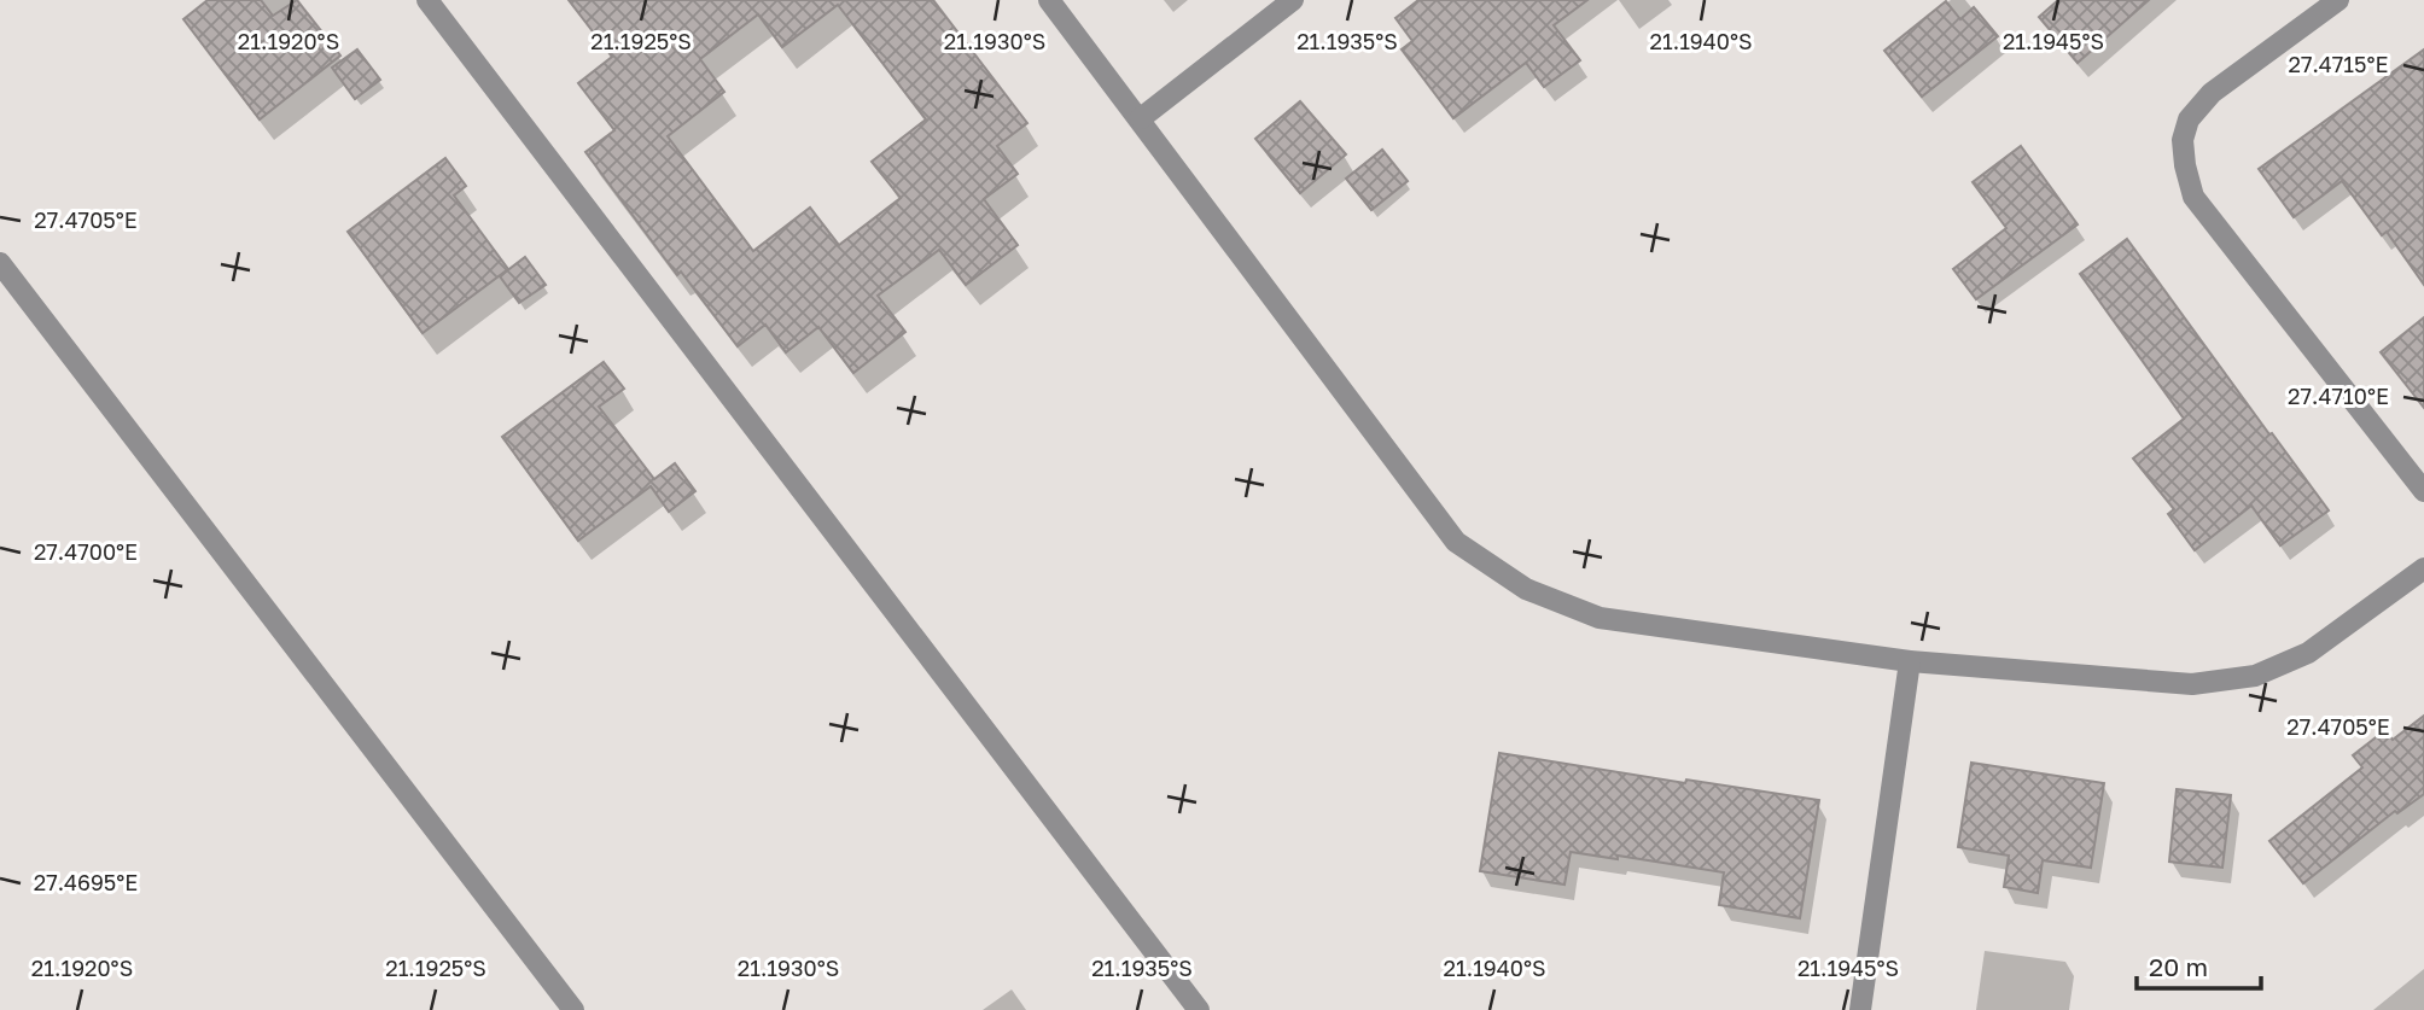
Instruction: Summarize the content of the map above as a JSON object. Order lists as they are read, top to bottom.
{
  "scale_bar": "20 m",
  "coordinates": [
    "21.1920°S",
    "21.1925°S",
    "21.1930°S",
    "21.1935°S",
    "21.1940°S",
    "21.1945°S",
    "27.4715°E",
    "27.4705°E",
    "27.4710°E",
    "27.4700°E",
    "27.4695°E"
  ]
}
